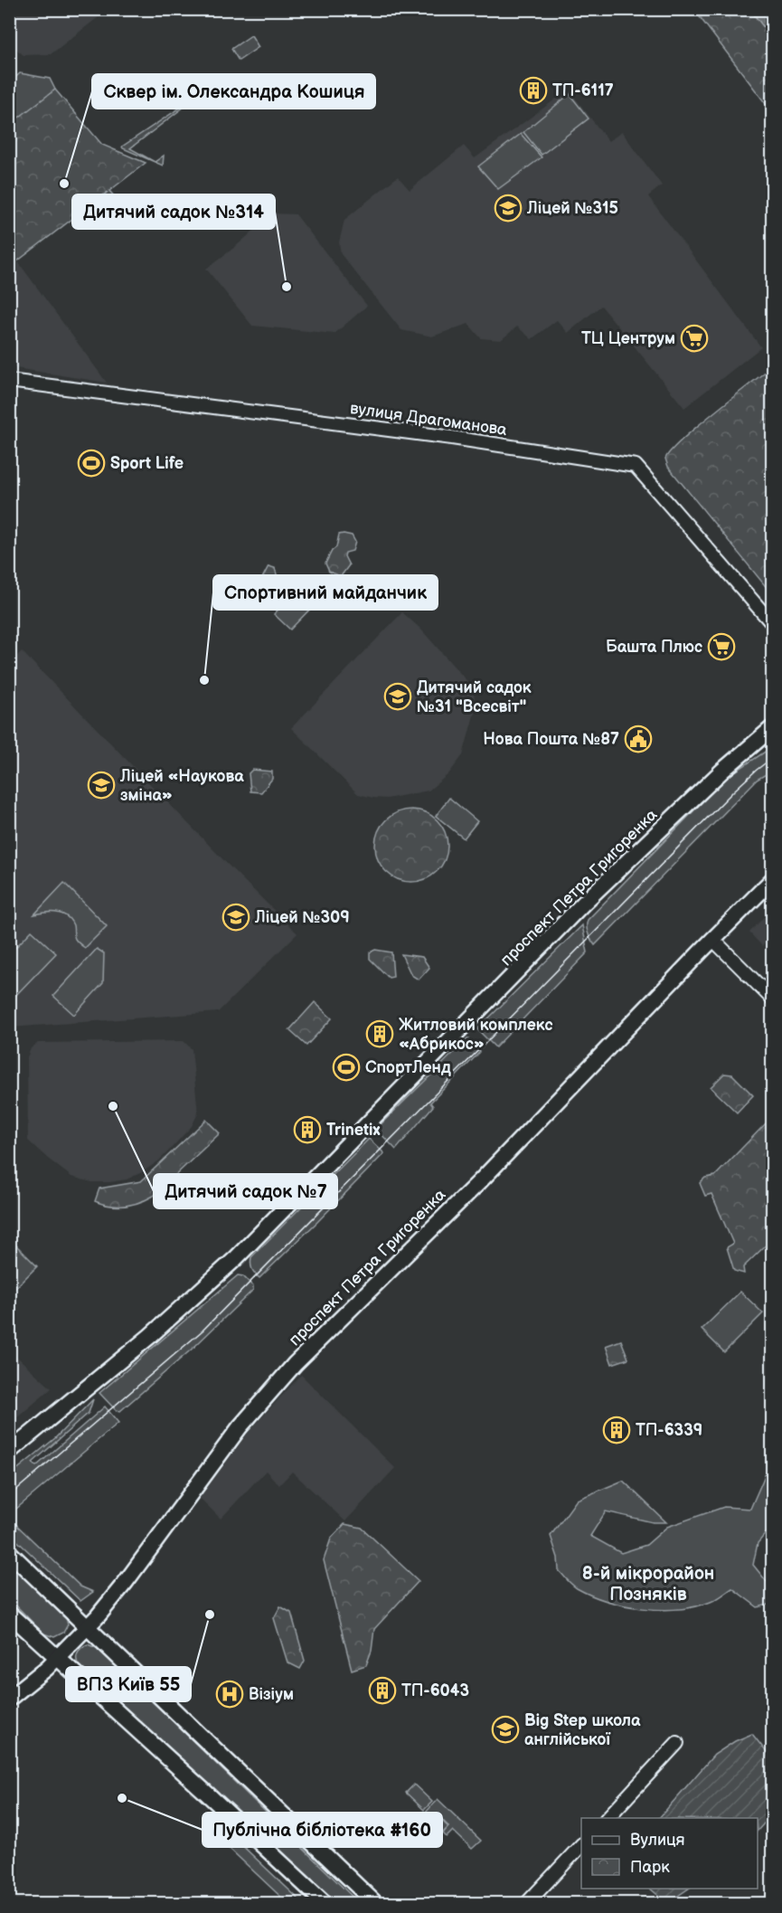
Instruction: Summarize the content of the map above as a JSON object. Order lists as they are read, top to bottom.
{
  "streets": {
    "main road": ["проспект Петра Григоренка"],
    "street": ["вулиця Драгоманова"]
  },
  "districts": ["8-й мікрорайон Позняків"],
  "places": {
    "building": [
      "ТП-6117",
      "Житловий комплекс «Абрикос»",
      "Trinetix",
      "ТП-6339",
      "ТП-6043"
    ],
    "other": [
      "Сквер ім. Олександра Кошиця",
      "Дитячий садок №314",
      "Спортивний майданчик",
      "Дитячий садок №7",
      "ВПЗ Київ 55",
      "Публічна бібліотека #160"
    ],
    "school or university": [
      "Ліцей №315",
      "Дитячий садок №31 \"Всесвіт\"",
      "Ліцей «Наукова зміна»",
      "Ліцей №309",
      "Big Step школа англiйськоï"
    ],
    "supermarket": ["ТЦ Центрум", "Башта Плюс"],
    "sports": ["Sport Life", "СпортЛенд"],
    "public building": ["Нова Пошта №87"],
    "hospital": ["Візіум"]
  },
  "legend": ["Вулиця", "Парк"]
}
